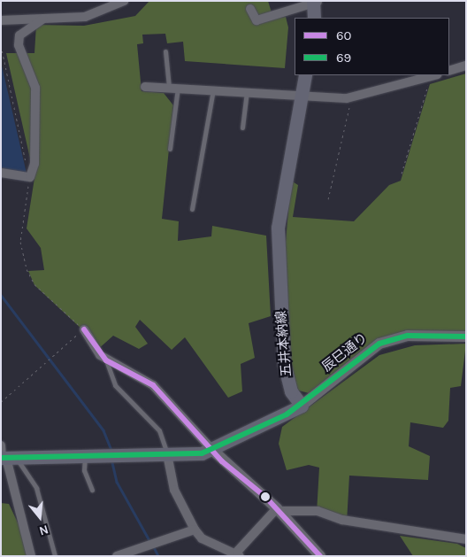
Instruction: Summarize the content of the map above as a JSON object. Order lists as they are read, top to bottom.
{
  "streets": {
    "main road": ["五井本納線"],
    "street": ["辰巳通り"]
  },
  "crossings": [
    ["五井本納線", "辰巳通り"]
  ],
  "lines": ["transit line 60", "transit line 69"],
  "legend": ["60", "69"],
  "north": "bottom"
}
